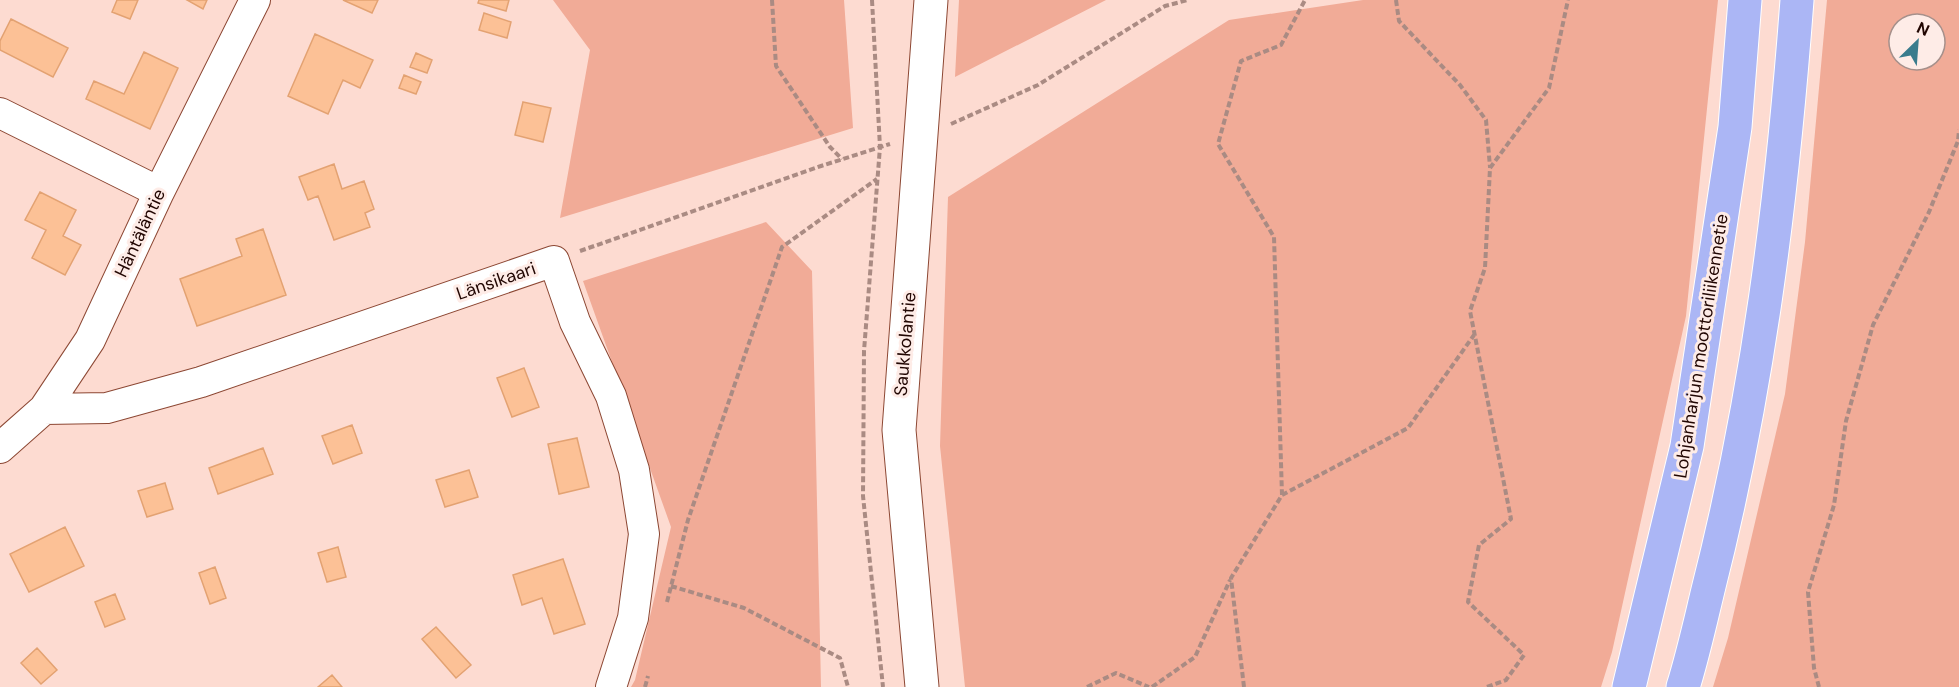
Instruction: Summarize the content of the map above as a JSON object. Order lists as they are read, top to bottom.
{
  "streets": {
    "highway": ["Lohjanharjun moottoriliikennetie"],
    "street": ["Häntäläntie", "Länsikaari", "Saukkolantie"]
  },
  "crossings": [
    ["Häntäläntie", "Länsikaari"]
  ],
  "north": "top right"
}
